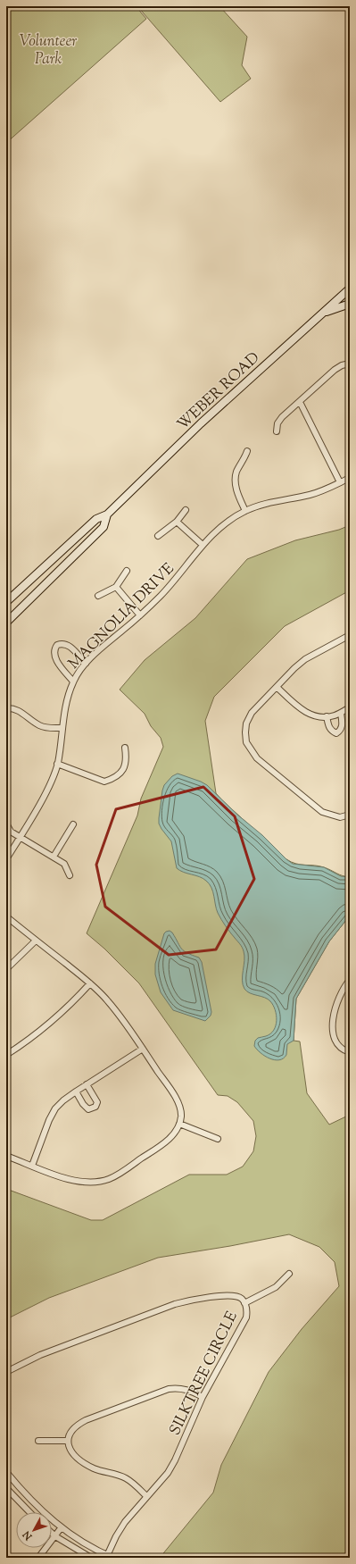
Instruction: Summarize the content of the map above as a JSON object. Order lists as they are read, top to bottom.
{
  "streets": {
    "main road": ["WEBER ROAD"],
    "street": ["MAGNOLIA DRIVE", "SILKTREE CIRCLE"]
  },
  "parks": ["Volunteer Park"],
  "north": "bottom left"
}
